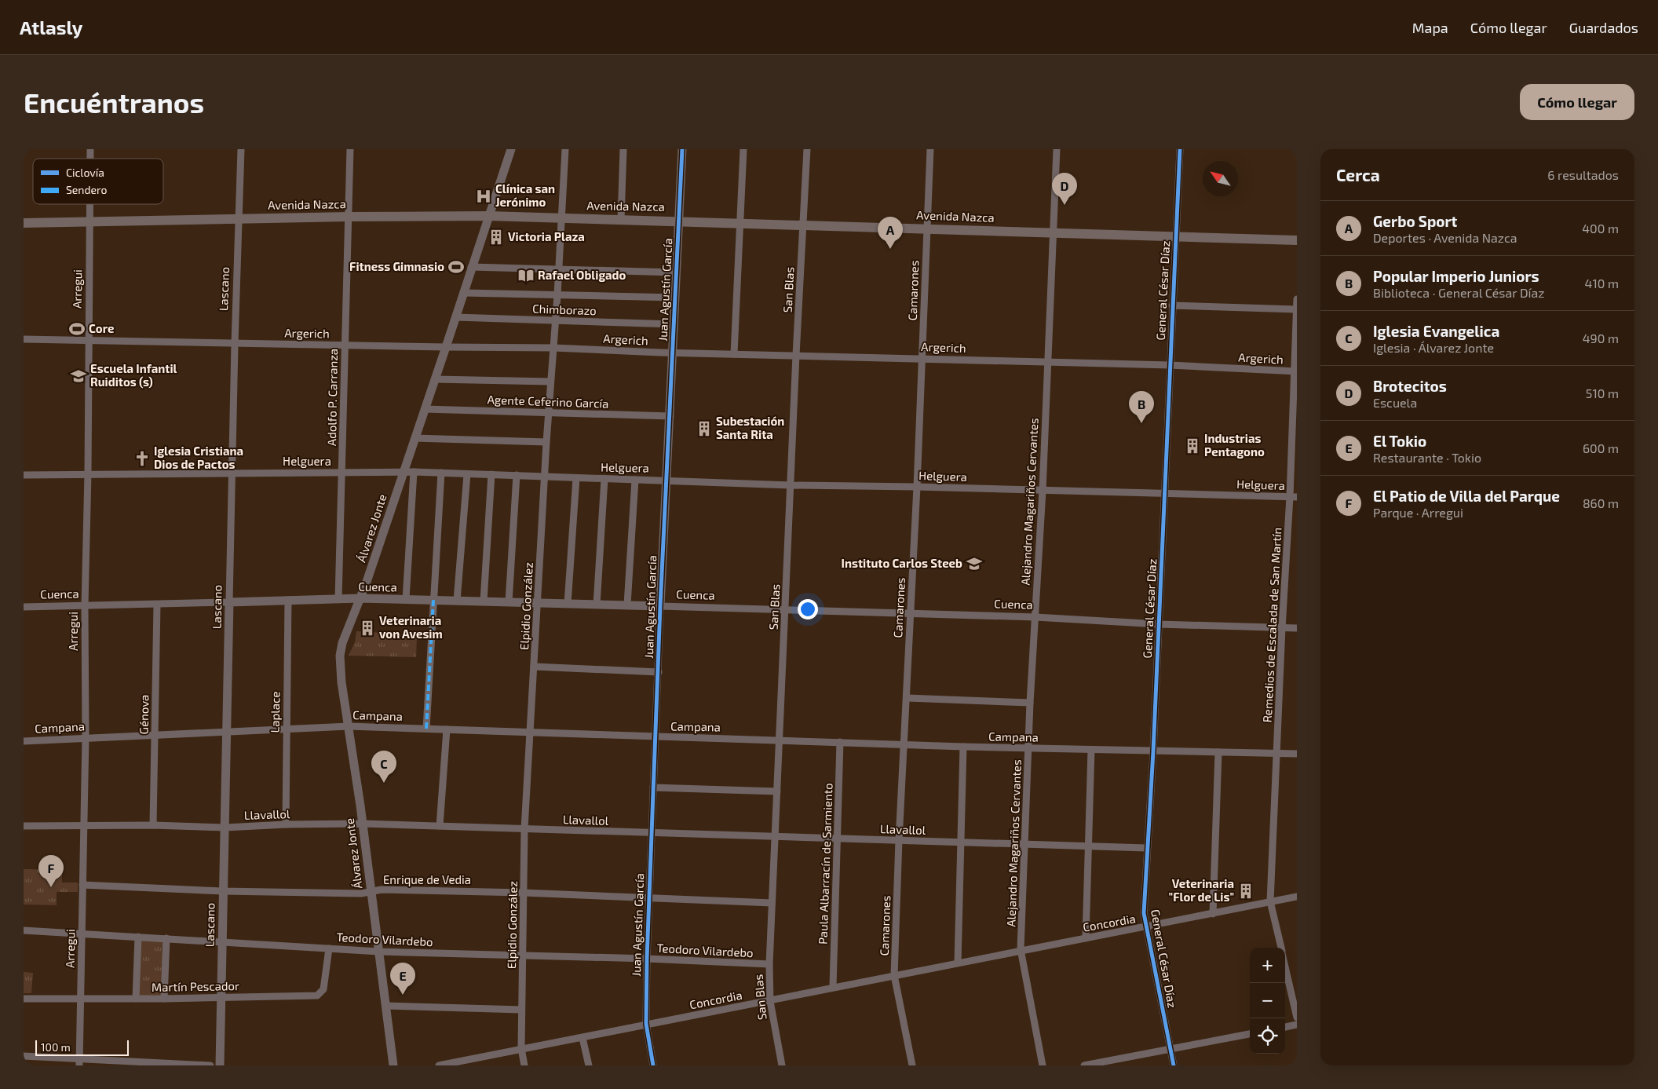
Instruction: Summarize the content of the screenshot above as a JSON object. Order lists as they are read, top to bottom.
{
  "streets": {
    "main road": ["Avenida Nazca"],
    "street": [
      "Arregui",
      "Lascano",
      "Juan Agustín García",
      "San Blas",
      "Camarones",
      "General César Díaz",
      "Chimborazo",
      "Argerich",
      "Adolfo P. Carranza",
      "Agente Ceferino García",
      "Helguera",
      "Alejandro Magariños Cervantes",
      "Álvarez Jonte",
      "Cuenca",
      "Elpidio González",
      "Remedios de Escalada de San Martín",
      "Laplace",
      "Génova",
      "Campana",
      "Llavallol",
      "Paula Albarracín de Sarmiento",
      "Enrique de Vedia",
      "Concordia",
      "Teodoro Vilardebo",
      "Martín Pescador"
    ]
  },
  "crossings": [
    ["Avenida Nazca", "Arregui"],
    ["Avenida Nazca", "Lascano"],
    ["Avenida Nazca", "Juan Agustín García"],
    ["Avenida Nazca", "San Blas"],
    ["Avenida Nazca", "Camarones"],
    ["Avenida Nazca", "General César Díaz"],
    ["Avenida Nazca", "Adolfo P. Carranza"],
    ["Avenida Nazca", "Alejandro Magariños Cervantes"],
    ["Avenida Nazca", "Álvarez Jonte"],
    ["Avenida Nazca", "Elpidio González"],
    ["Arregui", "Argerich"],
    ["Arregui", "Helguera"],
    ["Arregui", "Cuenca"],
    ["Arregui", "Campana"],
    ["Arregui", "Llavallol"],
    ["Arregui", "Enrique de Vedia"],
    ["Arregui", "Teodoro Vilardebo"],
    ["Arregui", "Martín Pescador"],
    ["Lascano", "Argerich"],
    ["Lascano", "Helguera"],
    ["Lascano", "Cuenca"],
    ["Lascano", "Campana"],
    ["Lascano", "Llavallol"],
    ["Lascano", "Enrique de Vedia"],
    ["Lascano", "Teodoro Vilardebo"],
    ["Lascano", "Martín Pescador"],
    ["Juan Agustín García", "Chimborazo"],
    ["Juan Agustín García", "Argerich"],
    ["Juan Agustín García", "Agente Ceferino García"],
    ["Juan Agustín García", "Helguera"],
    ["Juan Agustín García", "Cuenca"],
    ["Juan Agustín García", "Campana"],
    ["Juan Agustín García", "Llavallol"],
    ["Juan Agustín García", "Enrique de Vedia"],
    ["Juan Agustín García", "Concordia"],
    ["Juan Agustín García", "Teodoro Vilardebo"],
    ["San Blas", "Argerich"],
    ["San Blas", "Helguera"],
    ["San Blas", "Cuenca"],
    ["San Blas", "Campana"],
    ["San Blas", "Llavallol"],
    ["San Blas", "Enrique de Vedia"],
    ["San Blas", "Concordia"],
    ["San Blas", "Teodoro Vilardebo"],
    ["Camarones", "Argerich"],
    ["Camarones", "Helguera"],
    ["Camarones", "Cuenca"],
    ["Camarones", "Campana"],
    ["Camarones", "Llavallol"],
    ["Camarones", "Concordia"],
    ["General César Díaz", "Argerich"],
    ["General César Díaz", "Helguera"],
    ["General César Díaz", "Cuenca"],
    ["General César Díaz", "Campana"],
    ["General César Díaz", "Llavallol"],
    ["General César Díaz", "Concordia"],
    ["Chimborazo", "Álvarez Jonte"],
    ["Chimborazo", "Elpidio González"],
    ["Argerich", "Adolfo P. Carranza"],
    ["Argerich", "Alejandro Magariños Cervantes"],
    ["Argerich", "Álvarez Jonte"],
    ["Argerich", "Elpidio González"],
    ["Argerich", "Remedios de Escalada de San Martín"],
    ["Adolfo P. Carranza", "Helguera"],
    ["Adolfo P. Carranza", "Cuenca"],
    ["Agente Ceferino García", "Álvarez Jonte"],
    ["Agente Ceferino García", "Elpidio González"],
    ["Helguera", "Alejandro Magariños Cervantes"],
    ["Helguera", "Álvarez Jonte"],
    ["Helguera", "Elpidio González"],
    ["Helguera", "Remedios de Escalada de San Martín"],
    ["Alejandro Magariños Cervantes", "Cuenca"],
    ["Alejandro Magariños Cervantes", "Campana"],
    ["Alejandro Magariños Cervantes", "Llavallol"],
    ["Alejandro Magariños Cervantes", "Concordia"],
    ["Álvarez Jonte", "Cuenca"],
    ["Álvarez Jonte", "Campana"],
    ["Álvarez Jonte", "Llavallol"],
    ["Álvarez Jonte", "Enrique de Vedia"],
    ["Álvarez Jonte", "Teodoro Vilardebo"],
    ["Cuenca", "Elpidio González"],
    ["Cuenca", "Remedios de Escalada de San Martín"],
    ["Cuenca", "Laplace"],
    ["Cuenca", "Génova"],
    ["Elpidio González", "Campana"],
    ["Elpidio González", "Llavallol"],
    ["Elpidio González", "Enrique de Vedia"],
    ["Elpidio González", "Concordia"],
    ["Elpidio González", "Teodoro Vilardebo"],
    ["Remedios de Escalada de San Martín", "Campana"],
    ["Remedios de Escalada de San Martín", "Concordia"],
    ["Laplace", "Campana"],
    ["Laplace", "Llavallol"],
    ["Génova", "Campana"],
    ["Génova", "Llavallol"],
    ["Campana", "Paula Albarracín de Sarmiento"],
    ["Llavallol", "Paula Albarracín de Sarmiento"],
    ["Paula Albarracín de Sarmiento", "Concordia"],
    ["Teodoro Vilardebo", "Martín Pescador"]
  ],
  "places": {
    "hospital": ["Clínica san Jerónimo"],
    "building": [
      "Victoria Plaza",
      "Subestación Santa Rita",
      "Industrias Pentagono",
      "Veterinaria von Avesim",
      "Veterinaria \"Flor de Lis\""
    ],
    "sports": ["Fitness Gimnasio", "Core"],
    "library": ["Rafael Obligado"],
    "school or university": ["Escuela Infantil Ruiditos (s)", "Instituto Carlos Steeb"],
    "church": ["Iglesia Cristiana Dios de Pactos"]
  },
  "legend": ["Ciclovía", "Sendero"],
  "scale_bar": "100 m",
  "north": "top left",
  "page": {
    "header": "Atlasly",
    "nav": ["Mapa", "Cómo llegar", "Guardados"],
    "buttons": "Cómo llegar",
    "title": "Encuéntranos",
    "heading": ["Cerca", "6 resultados"],
    "pins": [
      "D",
      "A",
      "B",
      "C",
      "F",
      "E"
    ],
    "list": [
      {
        "mark": "A",
        "name": "Gerbo Sport",
        "note": "Deportes · Avenida Nazca",
        "value": "400 m"
      },
      {
        "mark": "B",
        "name": "Popular Imperio Juniors",
        "note": "Biblioteca · General César Díaz",
        "value": "410 m"
      },
      {
        "mark": "C",
        "name": "Iglesia Evangelica",
        "note": "Iglesia · Álvarez Jonte",
        "value": "490 m"
      },
      {
        "mark": "D",
        "name": "Brotecitos",
        "note": "Escuela",
        "value": "510 m"
      },
      {
        "mark": "E",
        "name": "El Tokio",
        "note": "Restaurante · Tokio",
        "value": "600 m"
      },
      {
        "mark": "F",
        "name": "El Patio de Villa del Parque",
        "note": "Parque · Arregui",
        "value": "860 m"
      }
    ],
    "map_buttons": ["+", "−"],
    "scale": "100 m"
  }
}
